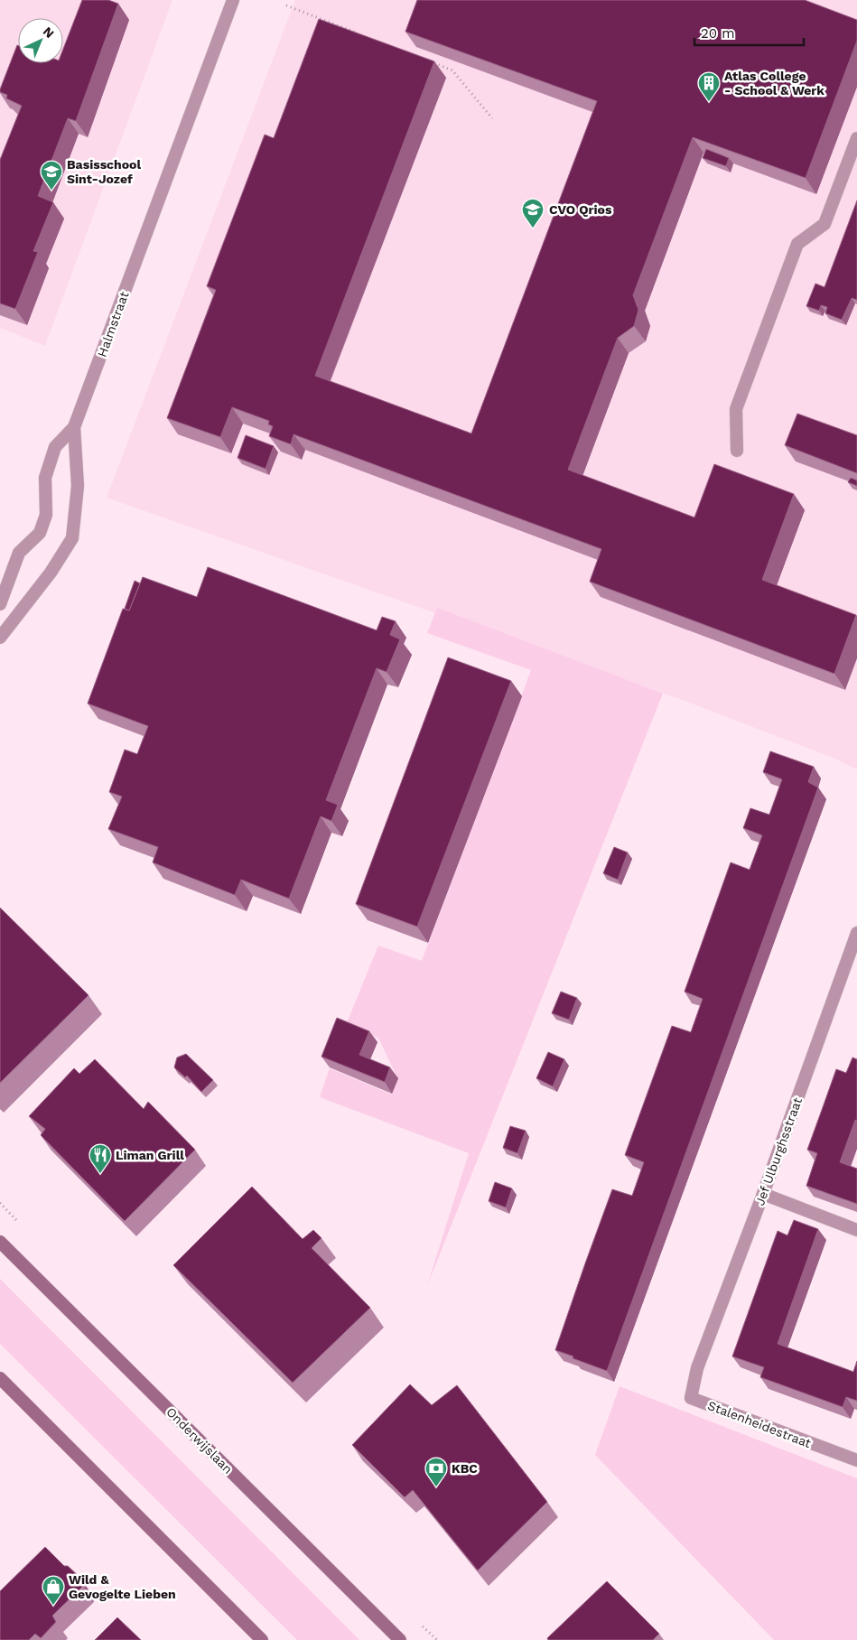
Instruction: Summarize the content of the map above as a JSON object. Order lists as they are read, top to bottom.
{
  "streets": {
    "main road": ["Onderwijslaan"],
    "street": ["Halmstraat", "Jef Ulburghsstraat", "Stalenheidestraat"]
  },
  "crossings": [
    ["Jef Ulburghsstraat", "Stalenheidestraat"]
  ],
  "places": {
    "building": ["Atlas College - School & Werk"],
    "school or university": ["Basisschool Sint-Jozef", "CVO Qrios"],
    "restaurant": ["Liman Grill"],
    "bank": ["KBC"],
    "shop": ["Wild & Gevogelte Lieben"]
  },
  "scale_bar": "20 m",
  "north": "top right"
}
